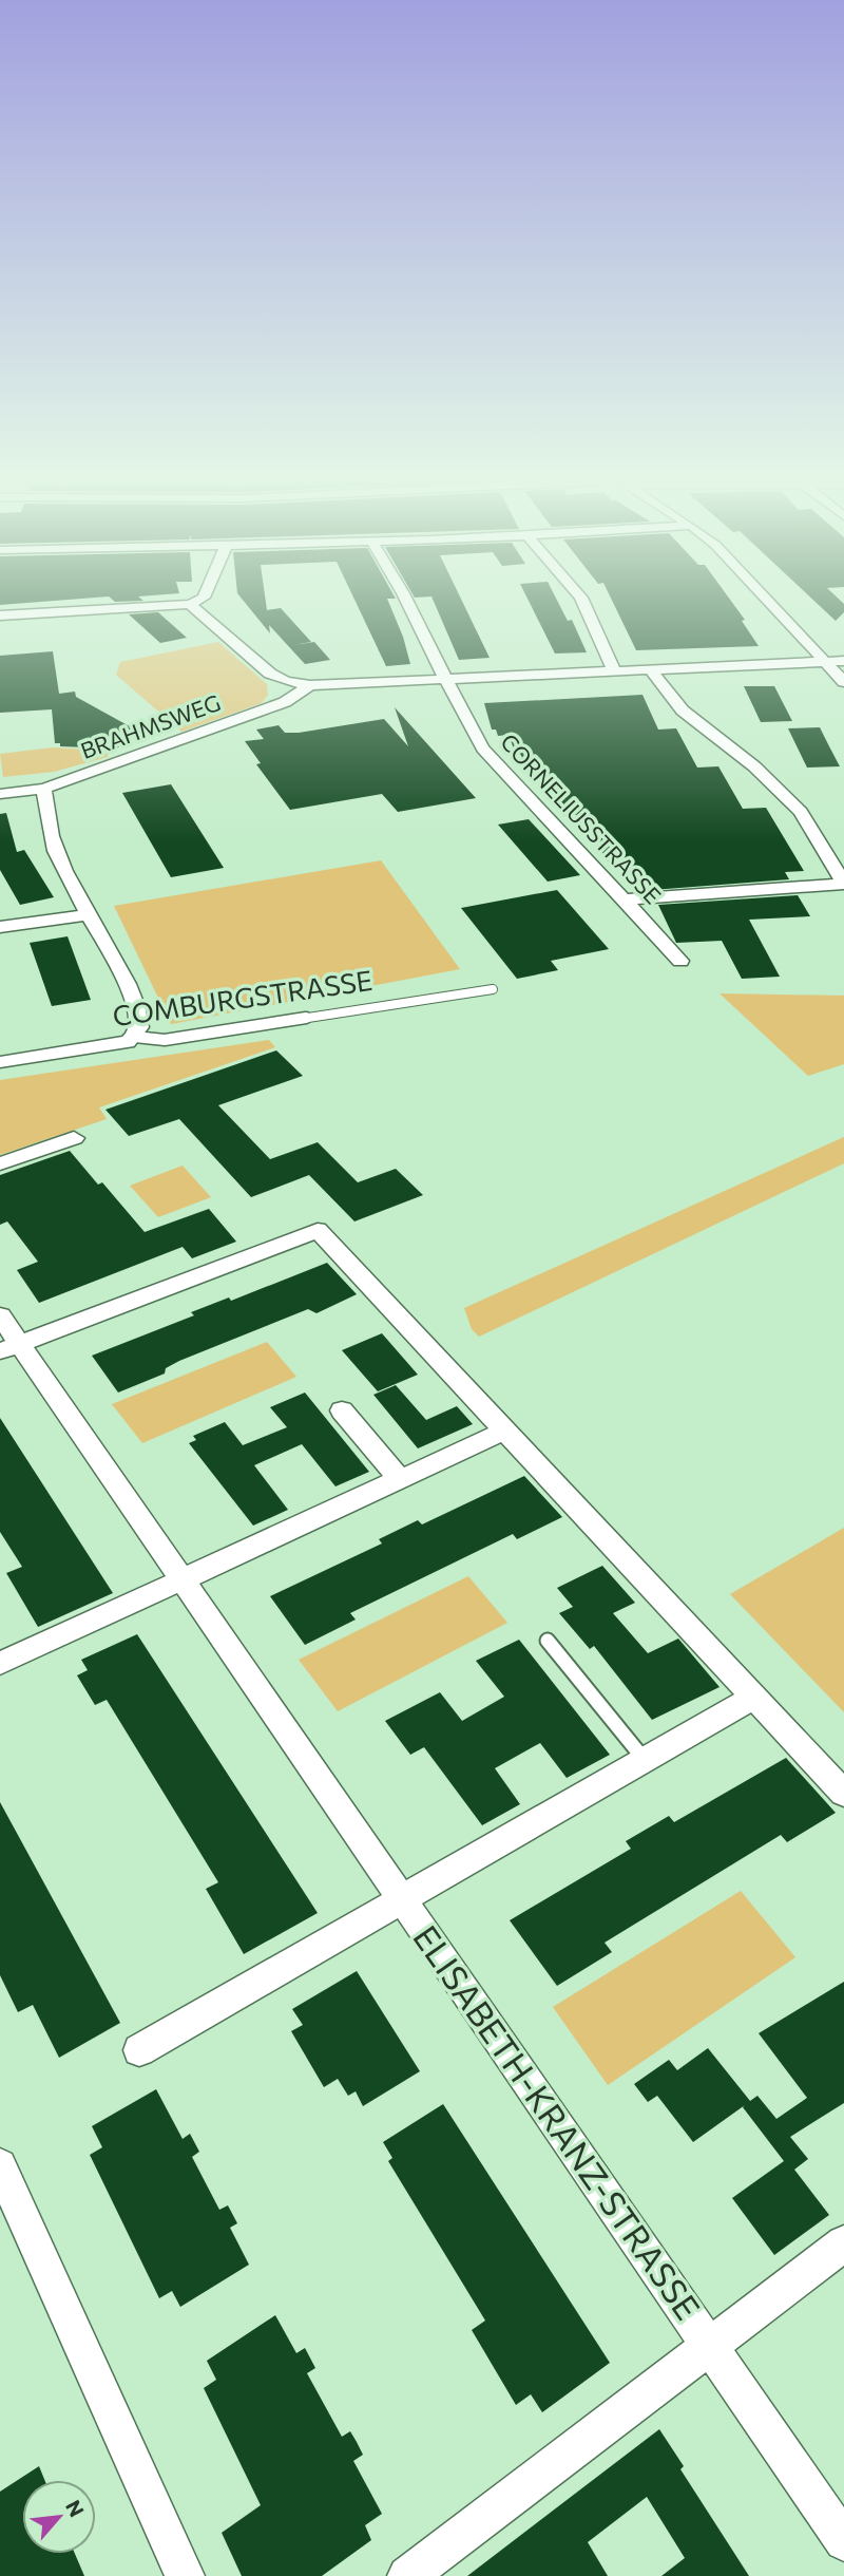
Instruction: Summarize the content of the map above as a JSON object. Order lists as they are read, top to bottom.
{
  "streets": {
    "street": [
      "BRAHMSWEG",
      "CORNELIUSSTRASSE",
      "COMBURGSTRASSE",
      "ELISABETH-KRANZ-STRASSE"
    ]
  },
  "north": "top right"
}
